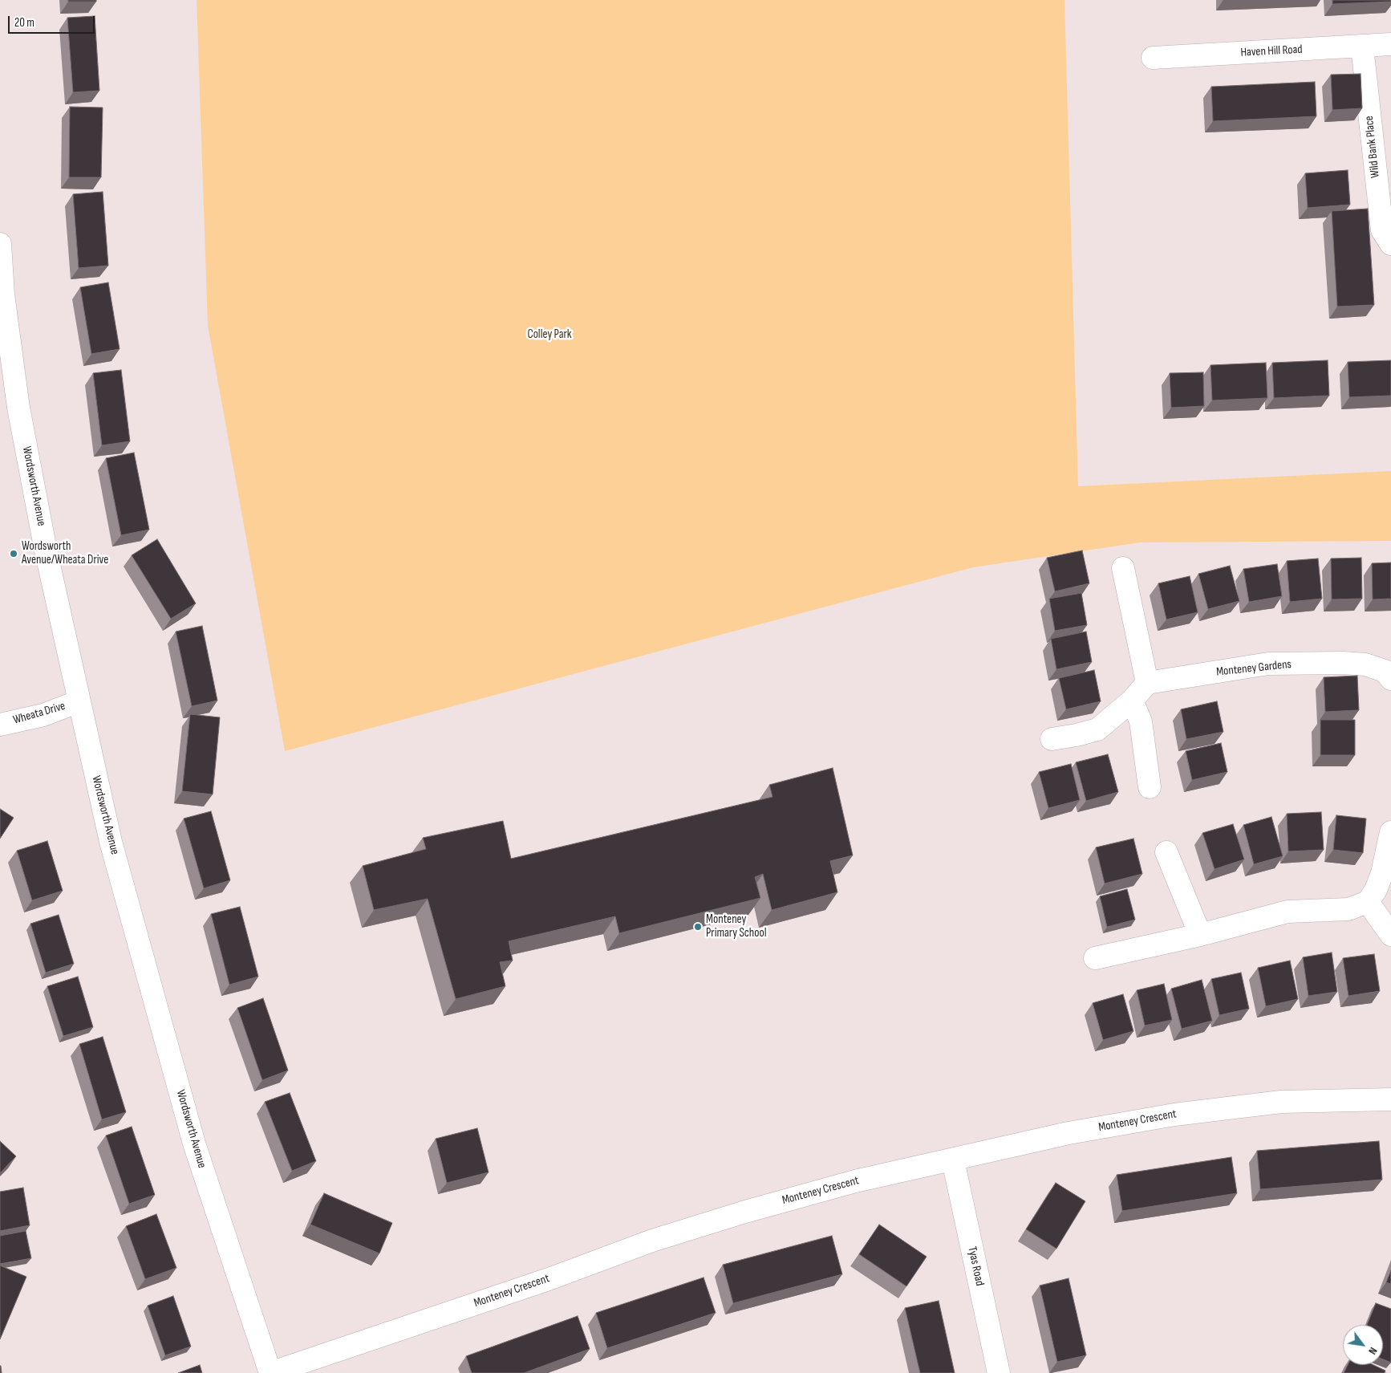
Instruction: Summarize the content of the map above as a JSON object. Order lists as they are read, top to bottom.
{
  "streets": {
    "street": [
      "Haven Hill Road",
      "Wild Bank Place",
      "Wordsworth Avenue",
      "Monteney Gardens",
      "Wheata Drive",
      "Monteney Crescent",
      "Tyas Road"
    ]
  },
  "crossings": [
    ["Haven Hill Road", "Wild Bank Place"],
    ["Wordsworth Avenue", "Wheata Drive"],
    ["Wordsworth Avenue", "Monteney Crescent"],
    ["Monteney Crescent", "Tyas Road"]
  ],
  "parks": ["Colley Park"],
  "places": ["Wordsworth Avenue/Wheata Drive", "Monteney Primary School"],
  "scale_bar": "20 m",
  "north": "bottom right"
}
